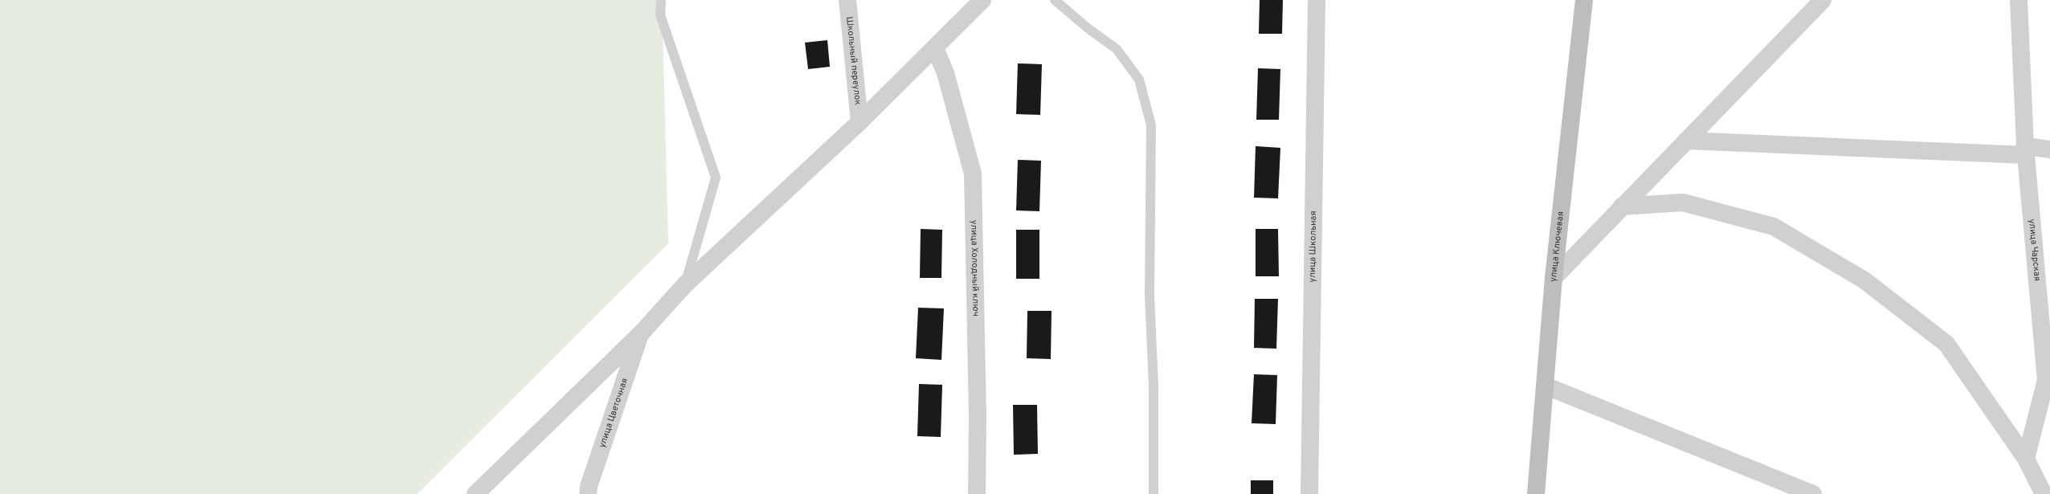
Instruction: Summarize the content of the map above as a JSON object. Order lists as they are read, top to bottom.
{
  "streets": {
    "street": [
      "Школьный переулок",
      "улица Ключевая",
      "улица Школьная",
      "улица Чарская",
      "улица Холодный ключ",
      "улица Цветочная"
    ]
  }
}
